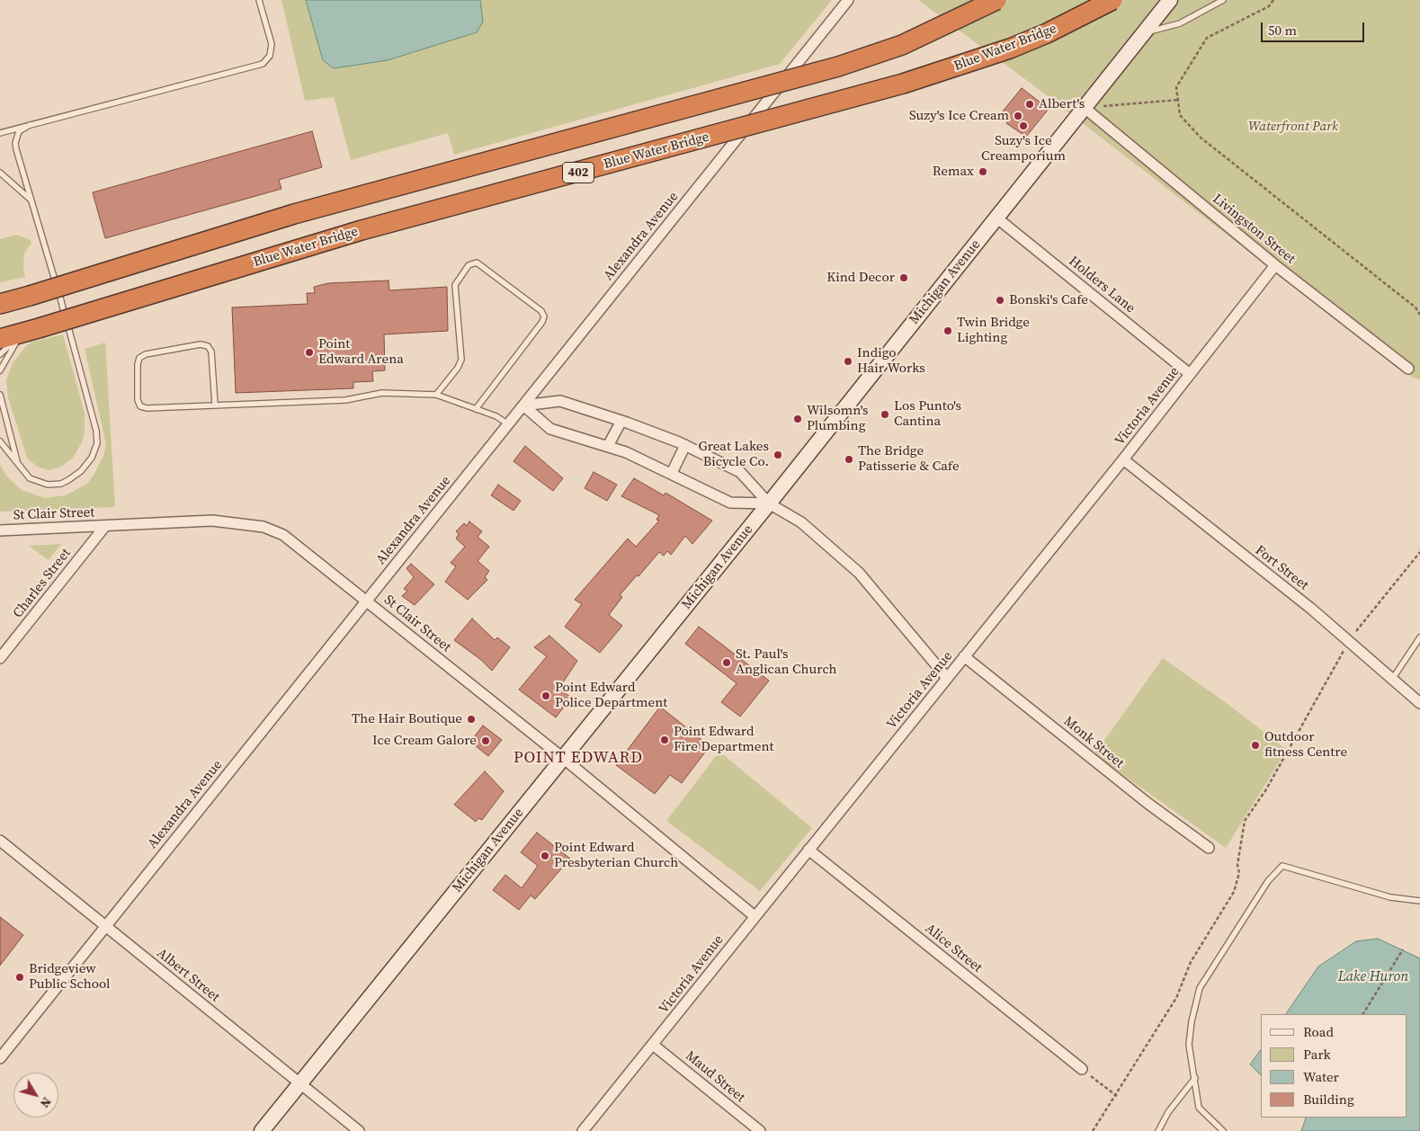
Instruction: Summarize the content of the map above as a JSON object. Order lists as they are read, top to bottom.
{
  "streets": {
    "highway": ["Blue Water Bridge", "402"],
    "street": [
      "Livingston Street",
      "Alexandra Avenue",
      "Michigan Avenue",
      "Holders Lane",
      "Victoria Avenue",
      "St Clair Street",
      "Fort Street",
      "Charles Street",
      "Monk Street",
      "Alice Street",
      "Albert Street",
      "Maud Street"
    ]
  },
  "crossings": [
    ["Blue Water Bridge", "402"],
    ["Livingston Street", "Michigan Avenue"],
    ["Livingston Street", "Victoria Avenue"],
    ["Alexandra Avenue", "St Clair Street"],
    ["Alexandra Avenue", "Albert Street"],
    ["Michigan Avenue", "Holders Lane"],
    ["Michigan Avenue", "St Clair Street"],
    ["Michigan Avenue", "Albert Street"],
    ["Holders Lane", "Victoria Avenue"],
    ["Victoria Avenue", "St Clair Street"],
    ["Victoria Avenue", "Fort Street"],
    ["Victoria Avenue", "Monk Street"],
    ["Victoria Avenue", "Alice Street"],
    ["Victoria Avenue", "Maud Street"],
    ["St Clair Street", "Charles Street"]
  ],
  "districts": ["POINT EDWARD"],
  "water": ["Lake Huron"],
  "parks": ["Waterfront Park"],
  "places": [
    "Albert's",
    "Suzy's Ice Cream",
    "Suzy's Ice Creamporium",
    "Remax",
    "Kind Decor",
    "Bonski's Cafe",
    "Twin Bridge Lighting",
    "Point Edward Arena",
    "Indigo Hair Works",
    "Los Punto's Cantina",
    "Wilsomn's Plumbing",
    "Great Lakes Bicycle Co.",
    "The Bridge Patisserie & Cafe",
    "St. Paul's Anglican Church",
    "Point Edward Police Department",
    "The Hair Boutique",
    "Point Edward Fire Department",
    "Ice Cream Galore",
    "Outdoor fitness Centre",
    "Point Edward Presbyterian Church",
    "Bridgeview Public School"
  ],
  "legend": [
    "Road",
    "Park",
    "Water",
    "Building"
  ],
  "scale_bar": "50 m",
  "north": "bottom right"
}
